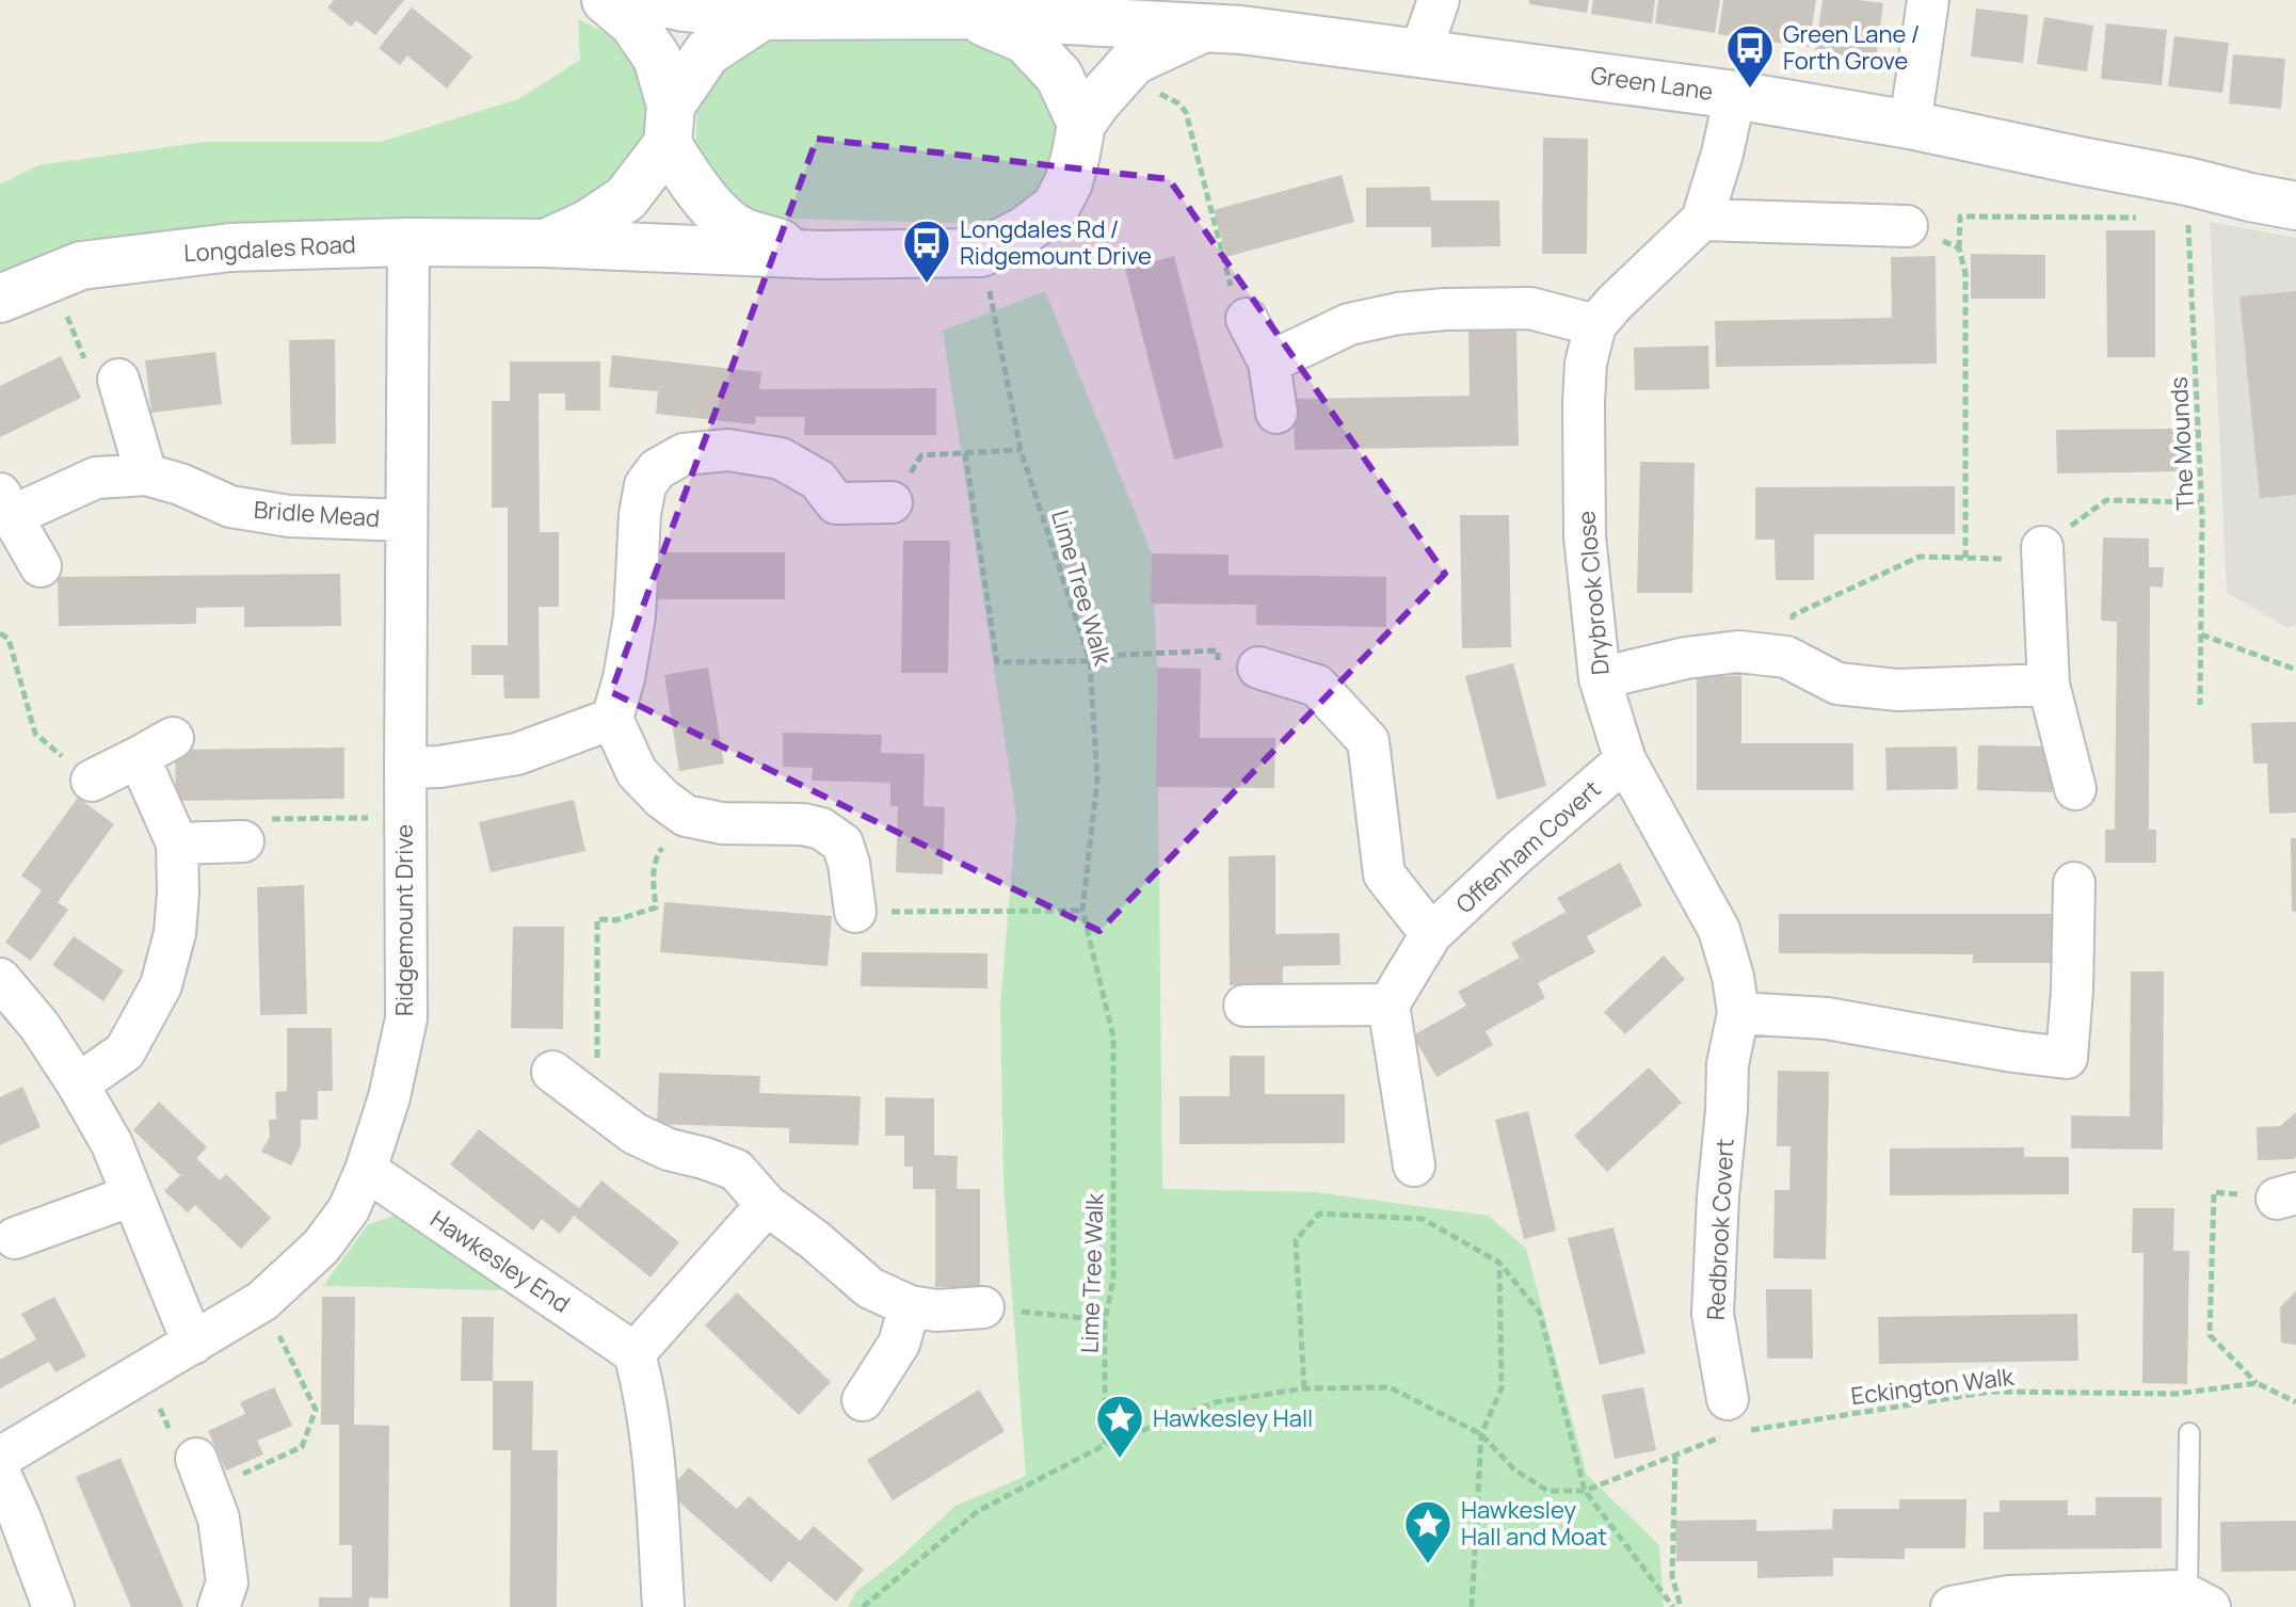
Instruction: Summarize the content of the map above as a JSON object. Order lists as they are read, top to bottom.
{
  "streets": {
    "street": [
      "Green Lane",
      "Longdales Road",
      "Bridle Mead",
      "Drybrook Close",
      "Offenham Covert",
      "Ridgemount Drive",
      "Redbrook Covert",
      "Hawkesley End"
    ],
    "path": ["The Mounds", "Lime Tree Walk", "Eckington Walk"]
  },
  "crossings": [
    ["Green Lane", "Longdales Road"],
    ["Green Lane", "The Mounds"],
    ["Green Lane", "Drybrook Close"],
    ["Longdales Road", "Lime Tree Walk"],
    ["Longdales Road", "Ridgemount Drive"],
    ["Bridle Mead", "Ridgemount Drive"],
    ["Drybrook Close", "Offenham Covert"],
    ["Drybrook Close", "Redbrook Covert"],
    ["Ridgemount Drive", "Hawkesley End"],
    ["Redbrook Covert", "Eckington Walk"]
  ],
  "places": {
    "bus stop": ["Green Lane / Forth Grove", "Longdales Rd / Ridgemount Drive"],
    "place": ["Hawkesley Hall", "Hawkesley Hall and Moat"]
  }
}
